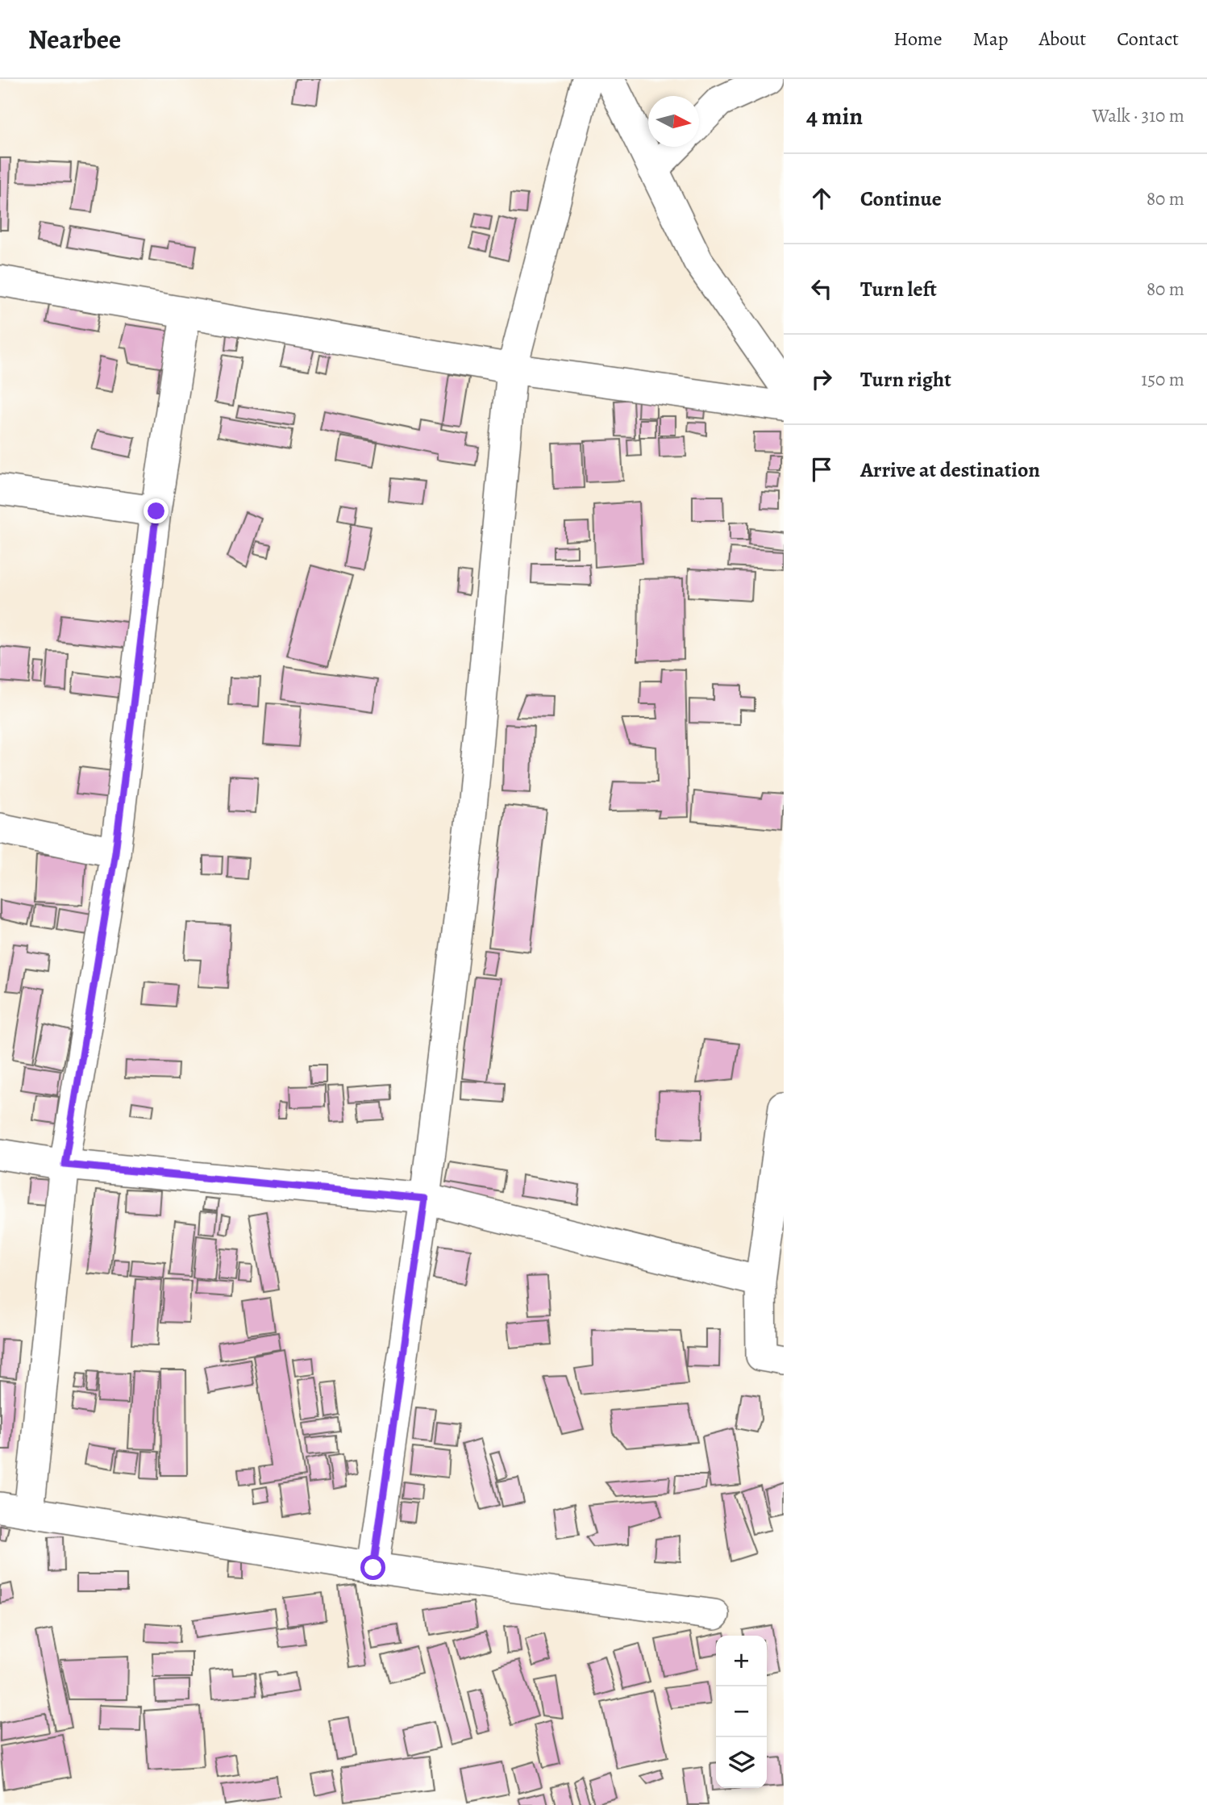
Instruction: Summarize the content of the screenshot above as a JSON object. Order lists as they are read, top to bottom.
{
  "north": "right",
  "page": {
    "header": "Nearbee",
    "nav": [
      "Home",
      "Map",
      "About",
      "Contact"
    ],
    "heading": ["4 min", "Walk · 310 m"],
    "list": [
      ["Continue", "80 m"],
      ["Turn left", "80 m"],
      ["Turn right", "150 m"],
      "Arrive at destination"
    ],
    "map_buttons": ["+", "−"]
  }
}
